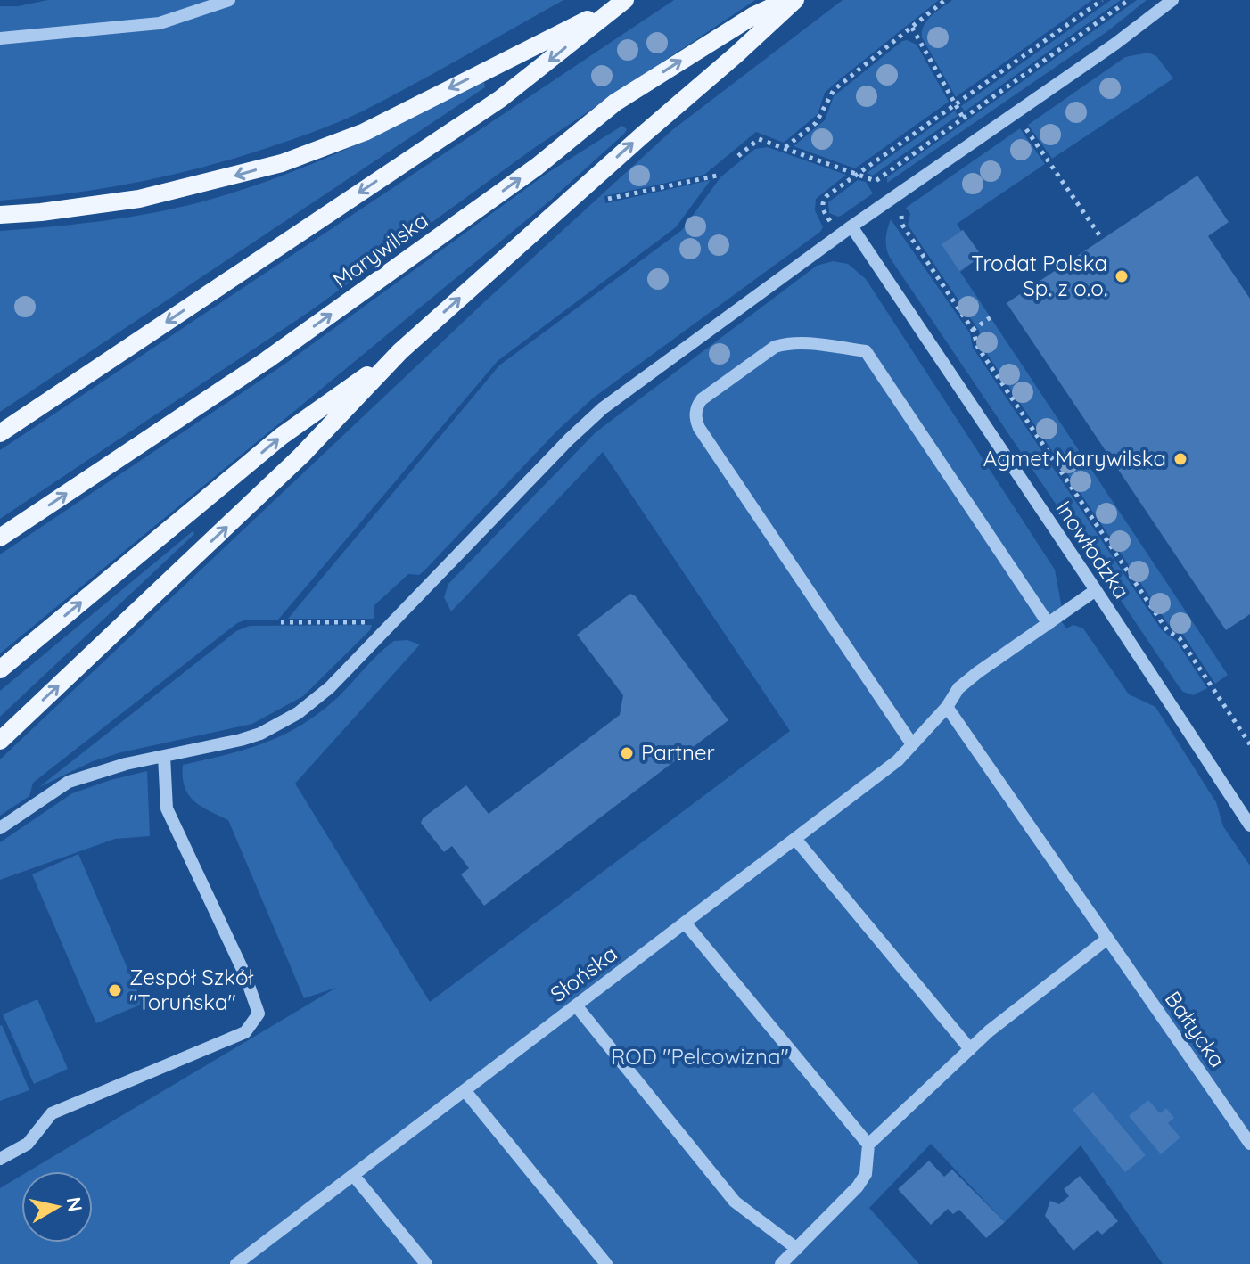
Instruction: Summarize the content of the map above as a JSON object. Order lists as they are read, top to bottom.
{
  "streets": {
    "main road": ["Marywilska"],
    "street": ["Inowłodzka", "Słońska", "Bałtycka"]
  },
  "crossings": [
    ["Inowłodzka", "Słońska"],
    ["Słońska", "Bałtycka"]
  ],
  "parks": ["ROD \"Pelcowizna\""],
  "places": [
    "Trodat Polska Sp. z o.o.",
    "Agmet Marywilska",
    "Partner",
    "Zespół Szkół \"Toruńska\""
  ],
  "north": "right"
}
